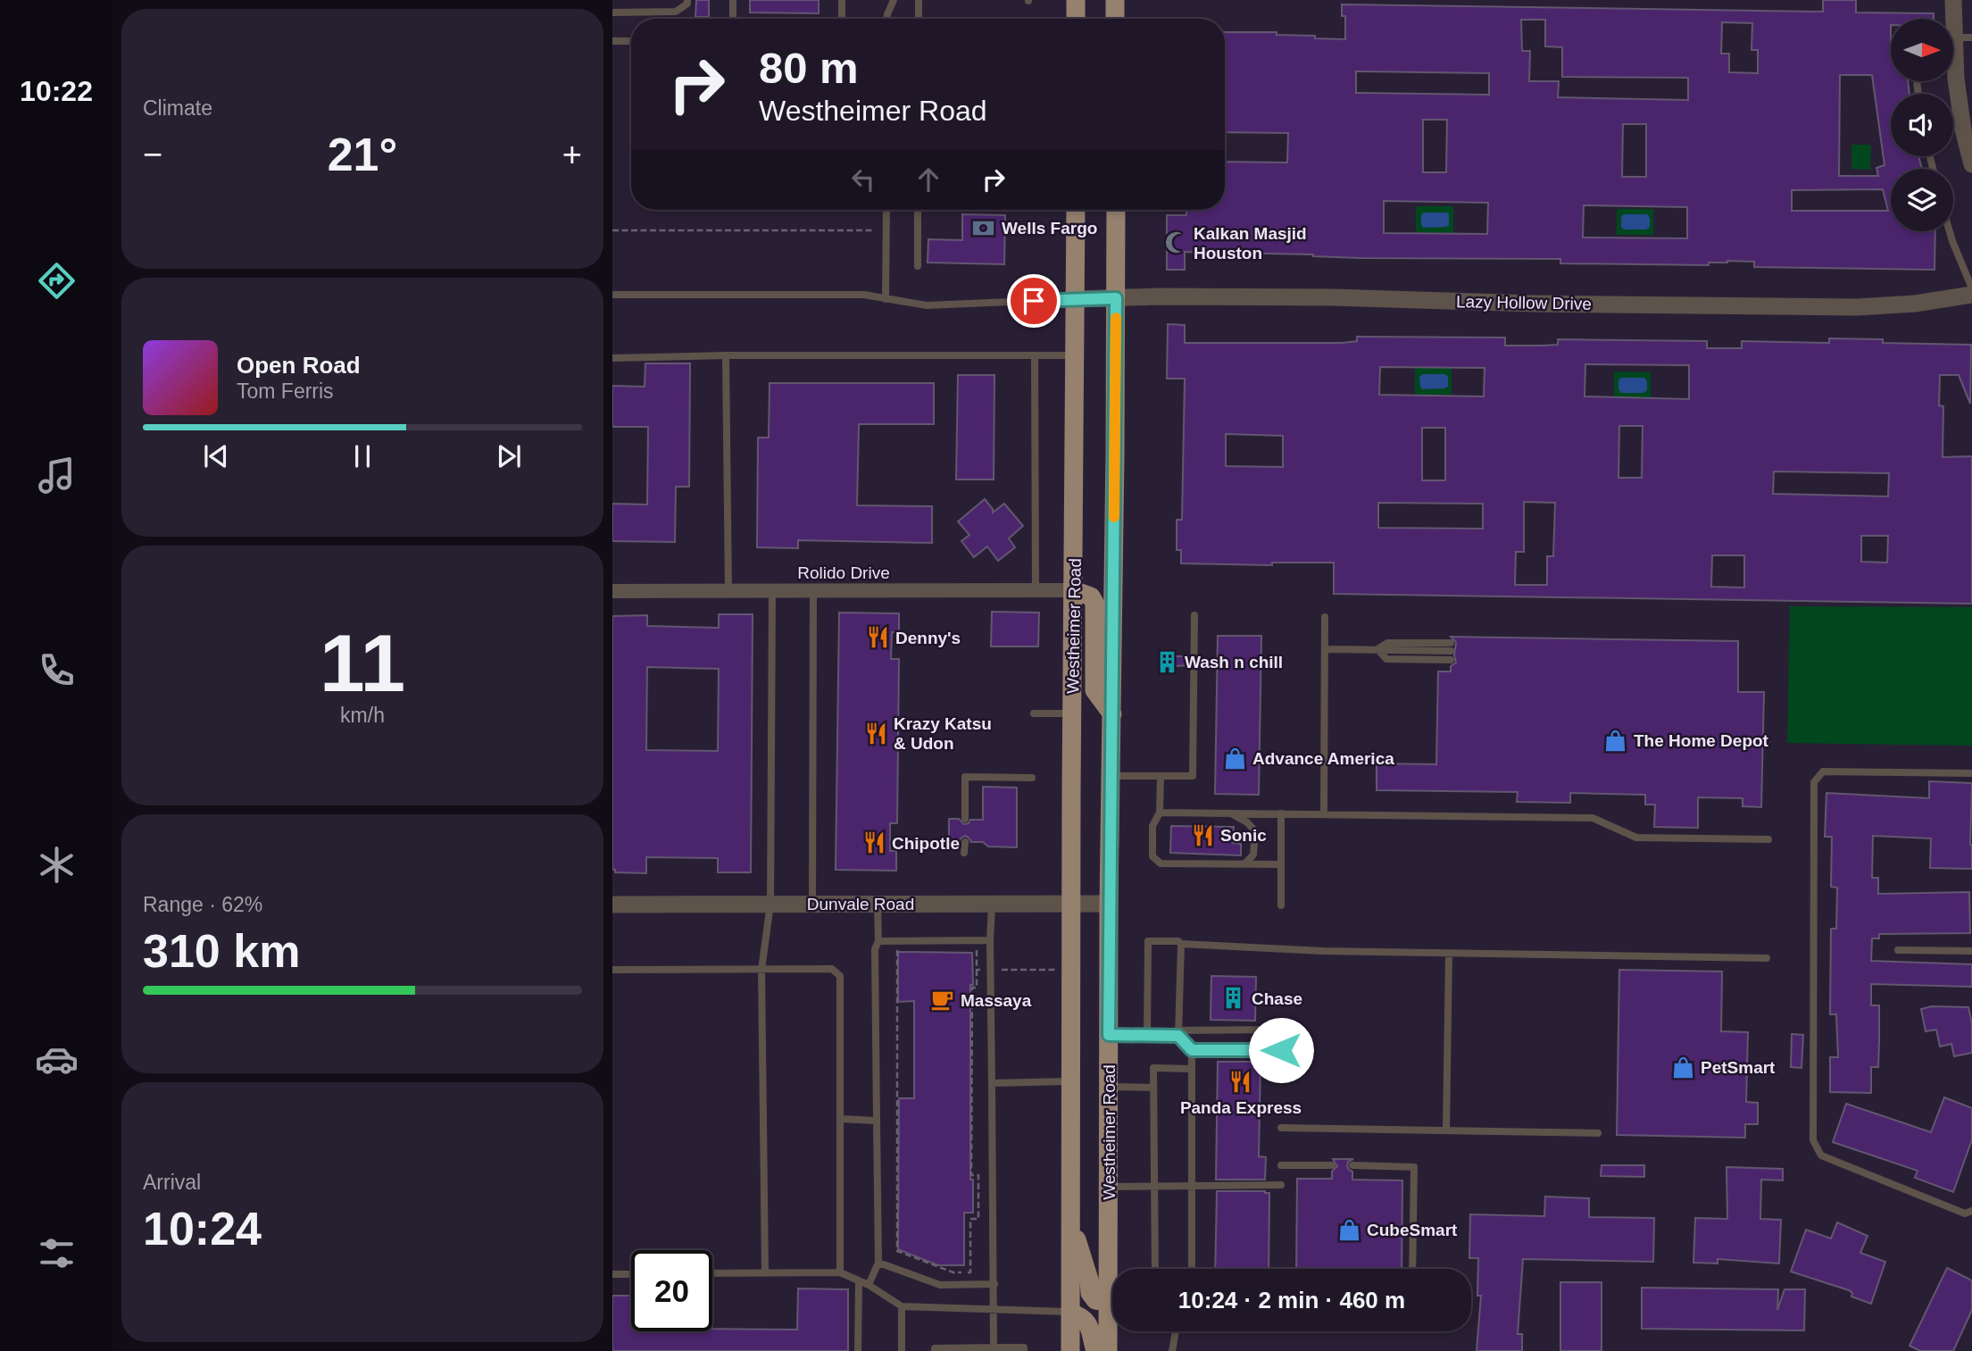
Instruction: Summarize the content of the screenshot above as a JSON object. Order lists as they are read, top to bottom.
{
  "streets": {
    "main road": ["Westheimer Road"],
    "street": ["Lazy Hollow Drive", "Rolido Drive", "Dunvale Road"]
  },
  "crossings": [
    ["Lazy Hollow Drive", "Westheimer Road"],
    ["Rolido Drive", "Westheimer Road"],
    ["Westheimer Road", "Dunvale Road"]
  ],
  "places": {
    "bank": ["Wells Fargo"],
    "mosque": ["Kalkan Masjid Houston"],
    "restaurant": [
      "Denny's",
      "Krazy Katsu & Udon",
      "Sonic",
      "Chipotle",
      "Panda Express"
    ],
    "building": ["Wash n chill", "Chase"],
    "shop": [
      "The Home Depot",
      "Advance America",
      "PetSmart",
      "CubeSmart"
    ],
    "cafe": ["Massaya"]
  },
  "north": "right",
  "page": {
    "tabs": "10:22",
    "tile": [
      "Climate",
      ["11", "km/h"],
      ["Range · 62%", "310 km"],
      ["Arrival", "10:24"]
    ],
    "turn": ["80 m", "Westheimer Road"],
    "heat": ["−", "21°", "+"],
    "song": ["Open Road", "Tom Ferris"],
    "limit": "20",
    "trip": "10:24 · 2 min · 460 m"
  }
}
